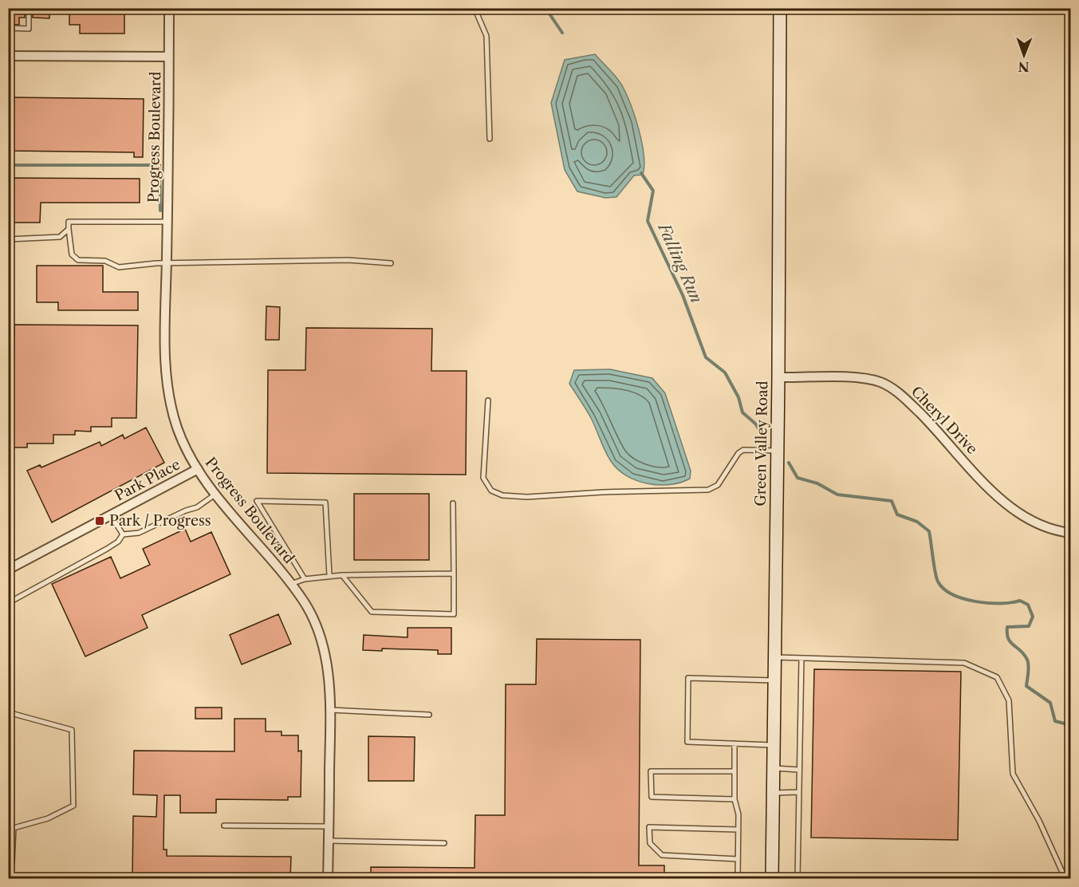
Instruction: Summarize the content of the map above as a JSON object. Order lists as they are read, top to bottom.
{
  "streets": {
    "street": [
      "Progress Boulevard",
      "Cheryl Drive",
      "Green Valley Road",
      "Park Place"
    ]
  },
  "crossings": [
    ["Progress Boulevard", "Park Place"],
    ["Cheryl Drive", "Green Valley Road"]
  ],
  "water": ["Falling Run"],
  "places": {
    "transit": ["Park / Progress"]
  },
  "north": "bottom"
}
